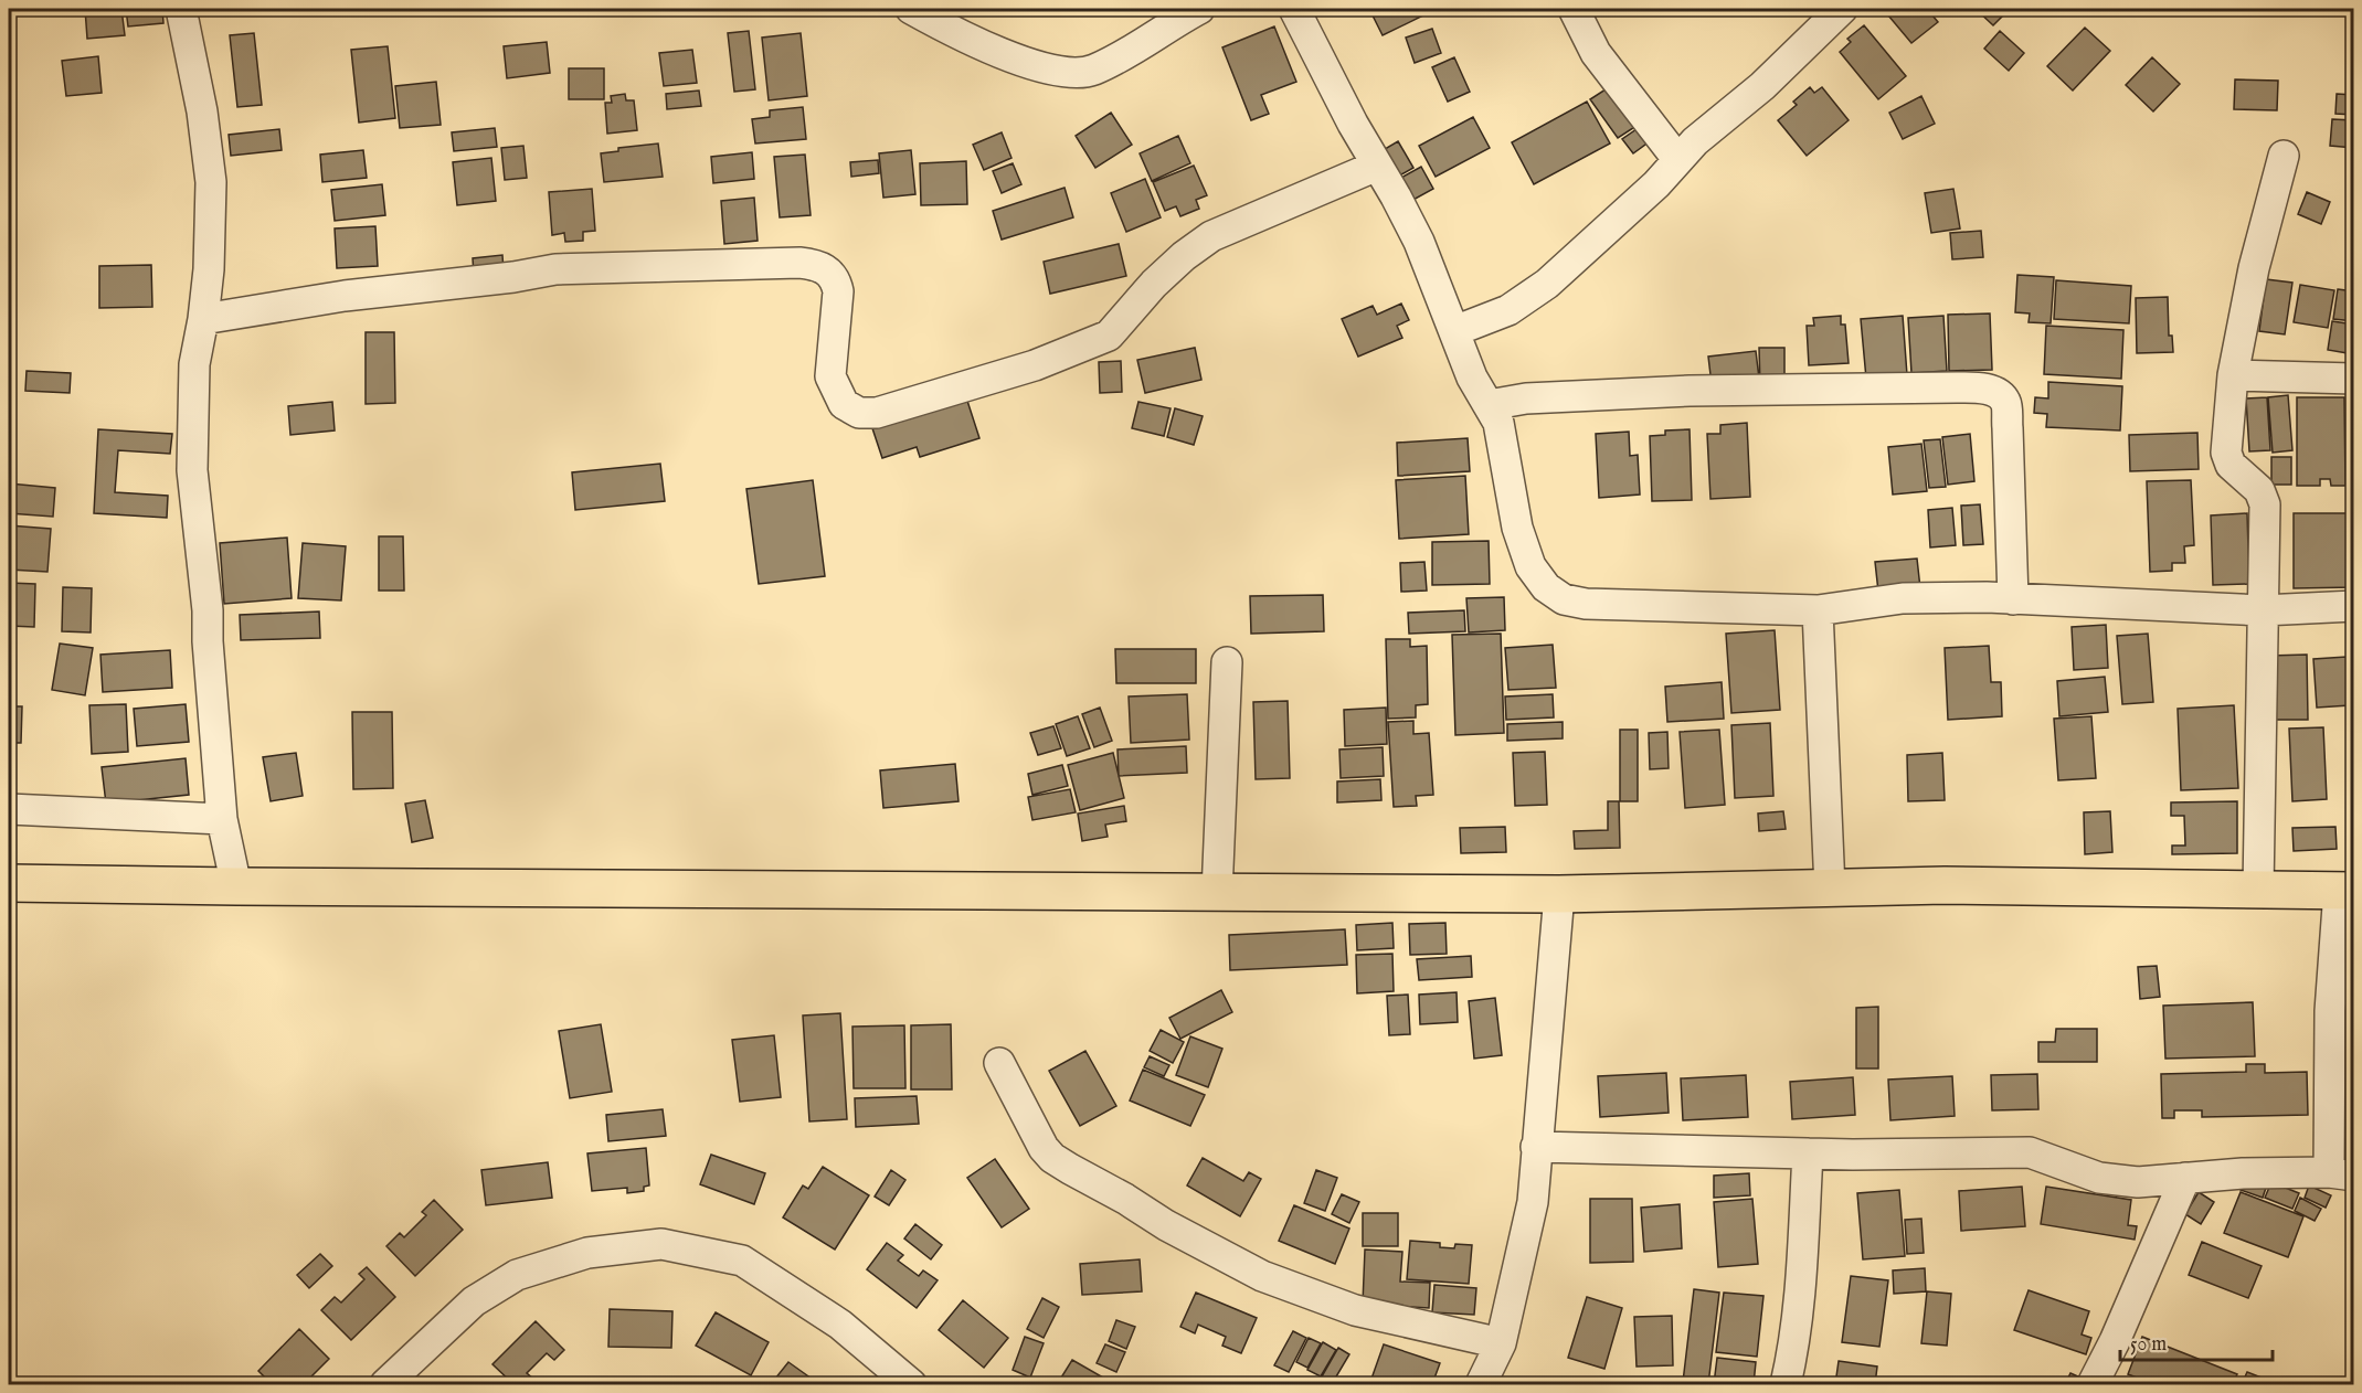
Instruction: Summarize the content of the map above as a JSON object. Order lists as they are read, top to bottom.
{
  "scale_bar": "50 m"
}
